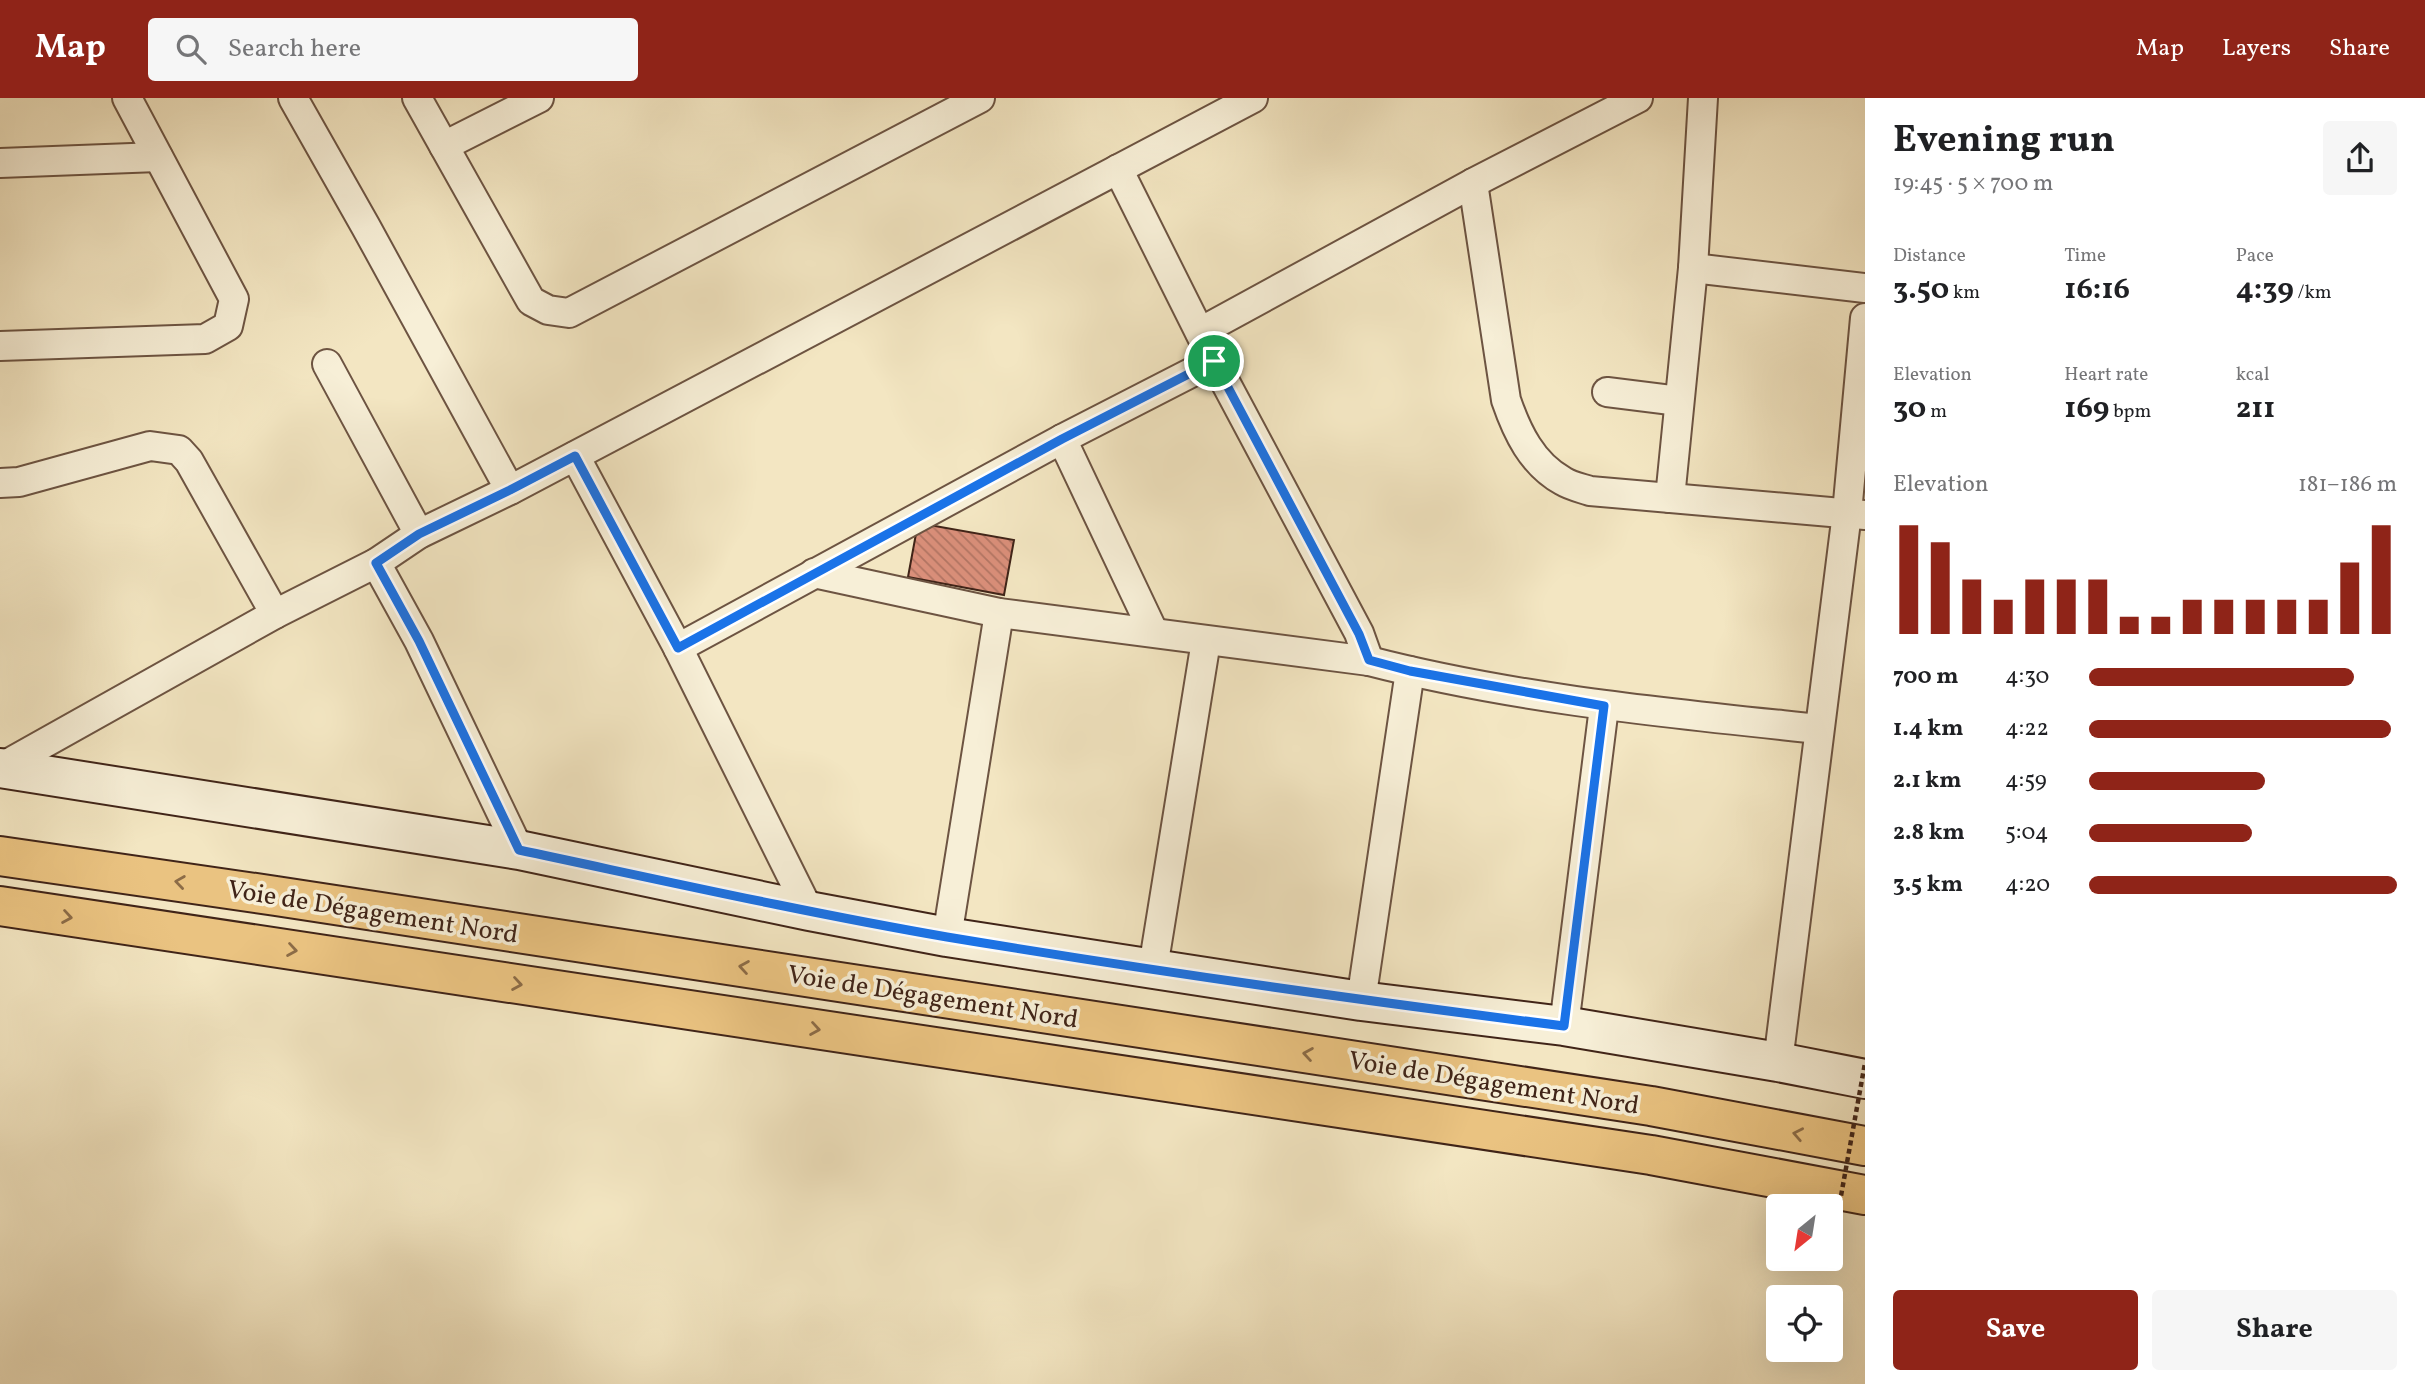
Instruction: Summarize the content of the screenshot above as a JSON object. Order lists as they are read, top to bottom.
{
  "streets": {
    "highway": ["Voie de Dégagement Nord"]
  },
  "north": "bottom left",
  "page": {
    "header": "Map",
    "search": "Search here",
    "nav": ["Map", "Layers", "Share"],
    "heading": ["Evening run", "19:45 · 5 × 700 m"],
    "stats": [
      ["Distance", "3.50 km"],
      ["Time", "16:16"],
      ["Pace", "4:39 /km"],
      ["Elevation", "30 m"],
      ["Heart rate", "169 bpm"],
      ["kcal", "211"]
    ],
    "chart": ["Elevation", "181–186 m"],
    "list": [
      {
        "name": "700 m",
        "note": "4:30"
      },
      {
        "name": "1.4 km",
        "note": "4:22"
      },
      {
        "name": "2.1 km",
        "note": "4:59"
      },
      {
        "name": "2.8 km",
        "note": "5:04"
      },
      {
        "name": "3.5 km",
        "note": "4:20"
      }
    ],
    "buttons": ["Save", "Share"]
  }
}
